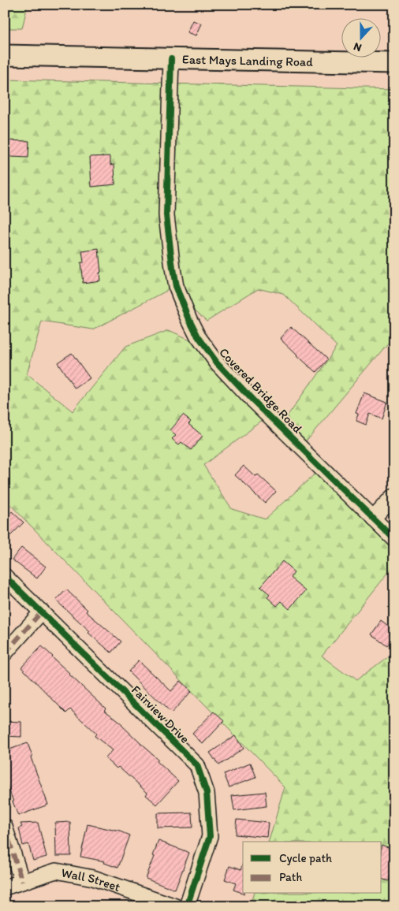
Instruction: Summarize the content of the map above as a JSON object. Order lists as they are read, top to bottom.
{
  "streets": {
    "main road": ["East Mays Landing Road"],
    "street": ["Covered Bridge Road", "Fairview Drive", "Wall Street"]
  },
  "crossings": [
    ["East Mays Landing Road", "Covered Bridge Road"]
  ],
  "legend": ["Cycle path", "Path"],
  "north": "bottom"
}
